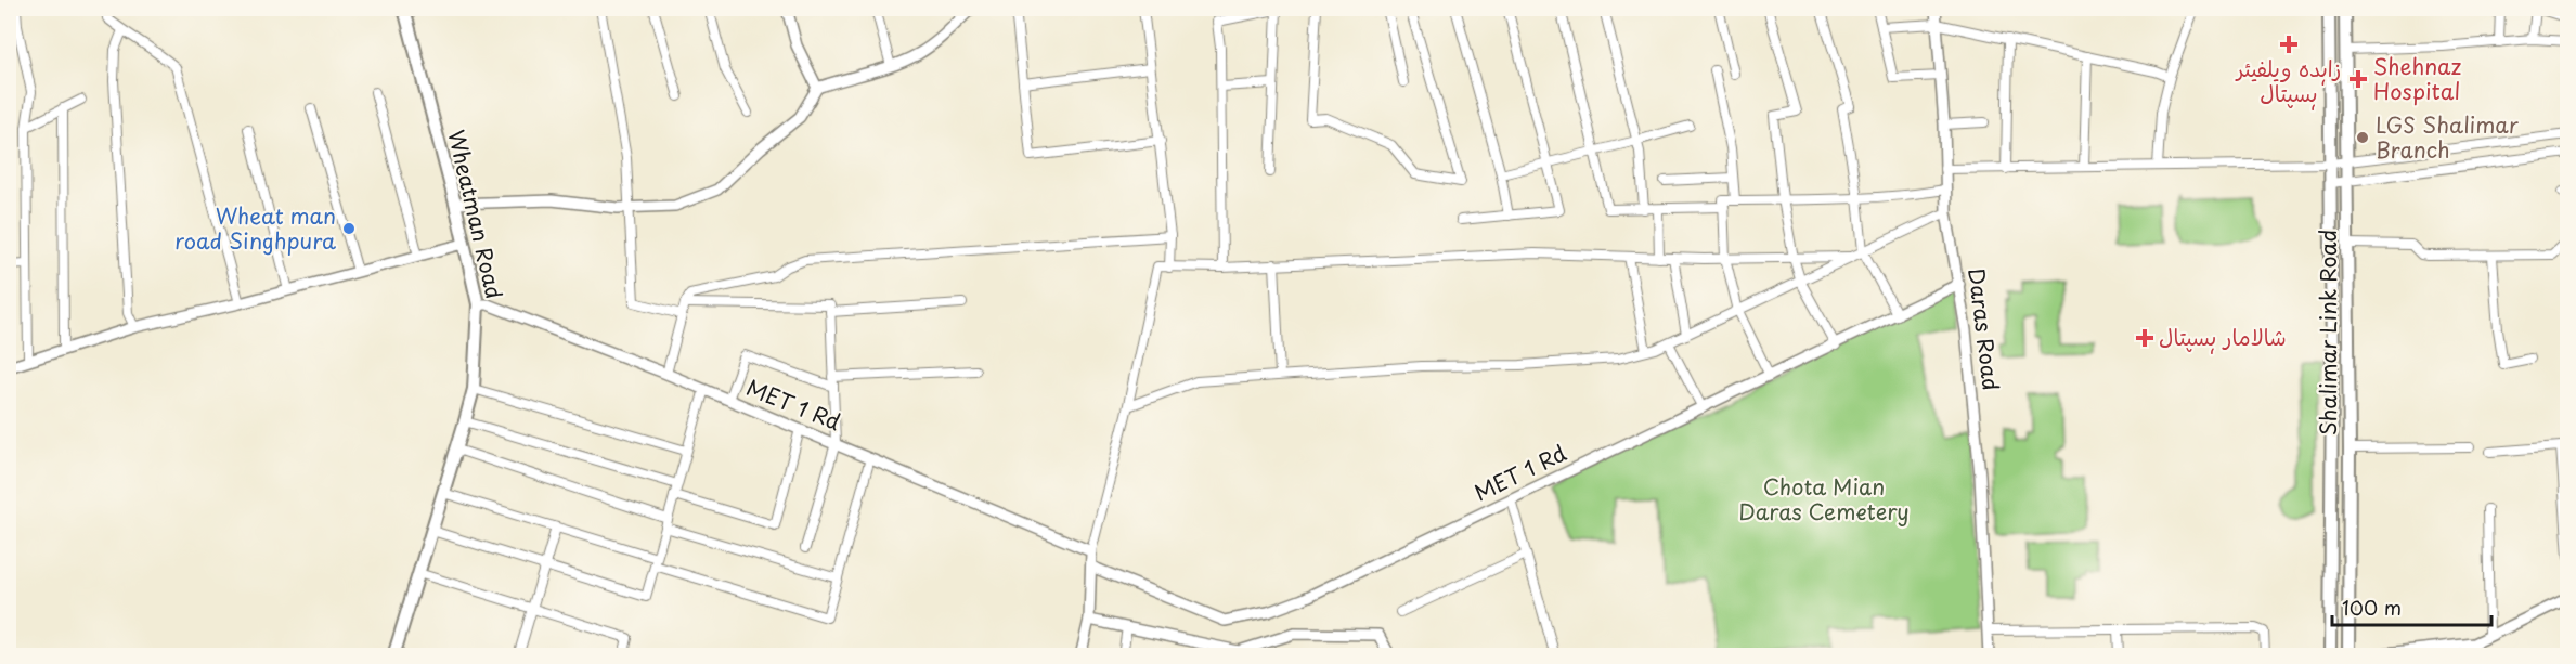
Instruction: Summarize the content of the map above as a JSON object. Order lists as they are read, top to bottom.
{
  "streets": {
    "main road": ["Wheatman Road", "Shalimar Link Road"],
    "street": ["Daras Road", "MET 1 Rd"]
  },
  "crossings": [
    ["Wheatman Road", "MET 1 Rd"],
    ["Daras Road", "MET 1 Rd"]
  ],
  "parks": ["Chota Mian Daras Cemetery"],
  "places": {
    "health": ["زاہدہ ویلفیئر ہسپتال", "Shehnaz Hospital", "شالامار ہسپتال"],
    "other": ["LGS Shalimar Branch", "Wheat man road Singhpura"]
  },
  "scale_bar": "100 m"
}
